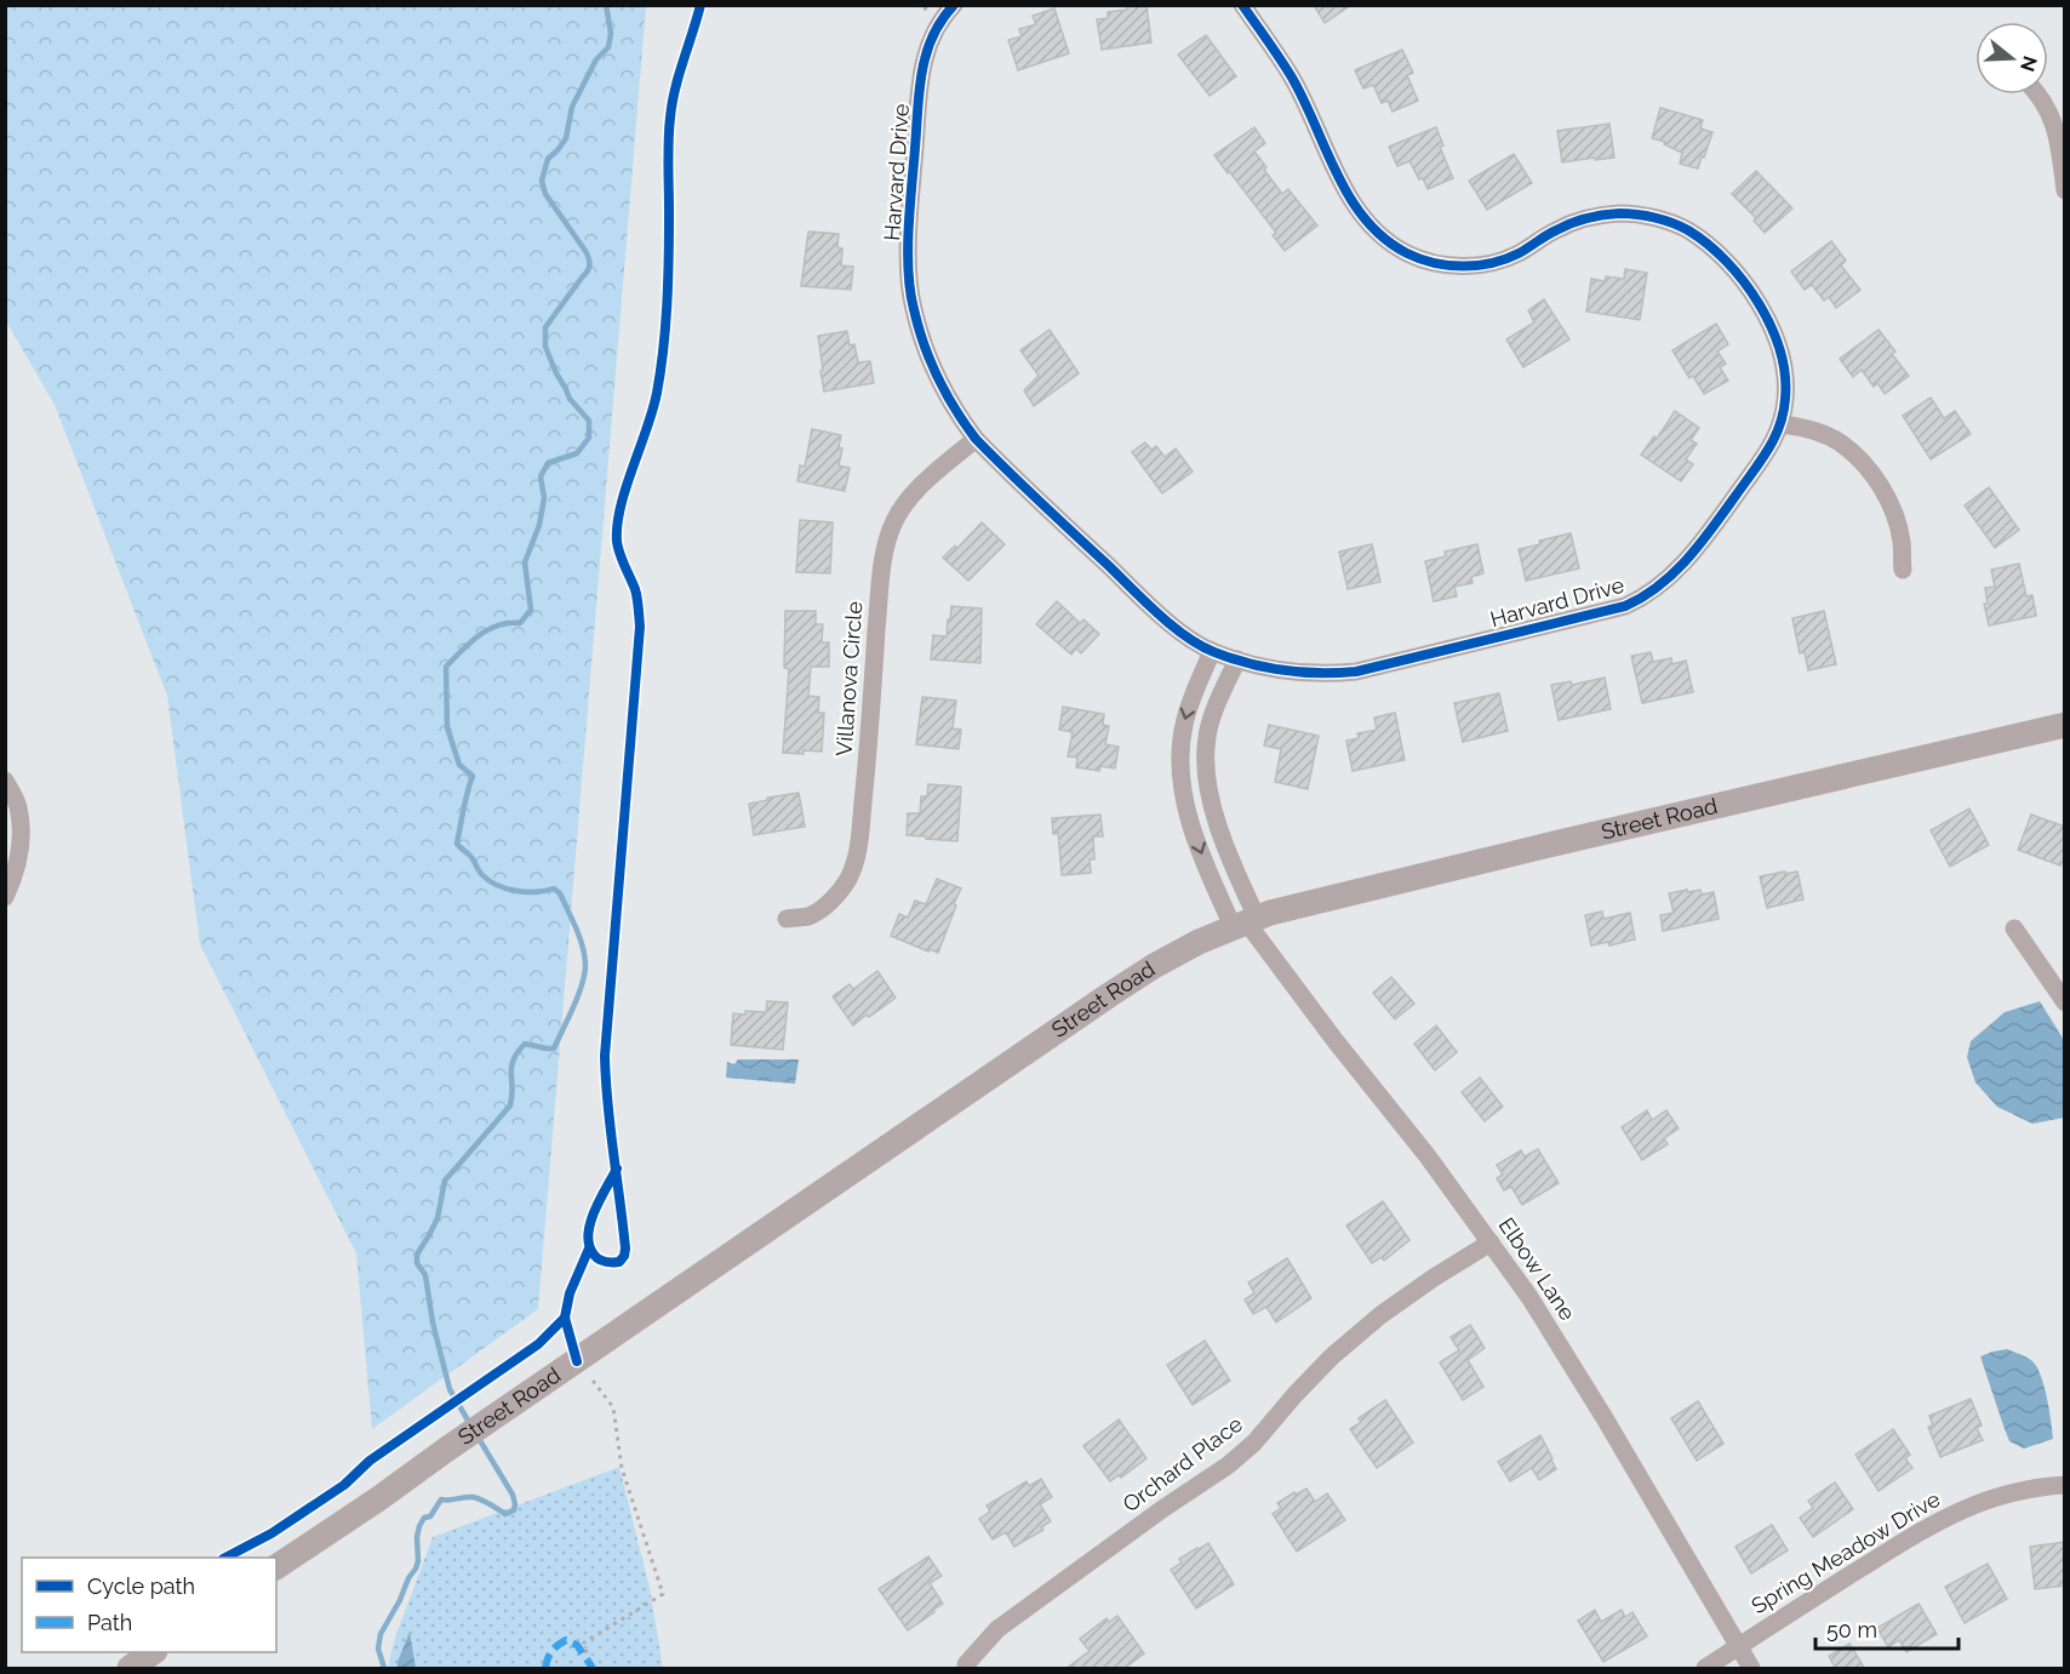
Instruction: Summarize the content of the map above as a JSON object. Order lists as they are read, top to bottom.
{
  "streets": {
    "main road": ["Street Road"],
    "street": [
      "Harvard Drive",
      "Villanova Circle",
      "Elbow Lane",
      "Orchard Place",
      "Spring Meadow Drive"
    ]
  },
  "crossings": [
    ["Harvard Drive", "Villanova Circle"],
    ["Street Road", "Elbow Lane"],
    ["Elbow Lane", "Orchard Place"],
    ["Elbow Lane", "Spring Meadow Drive"]
  ],
  "legend": ["Cycle path", "Path"],
  "scale_bar": "50 m",
  "north": "right"
}
